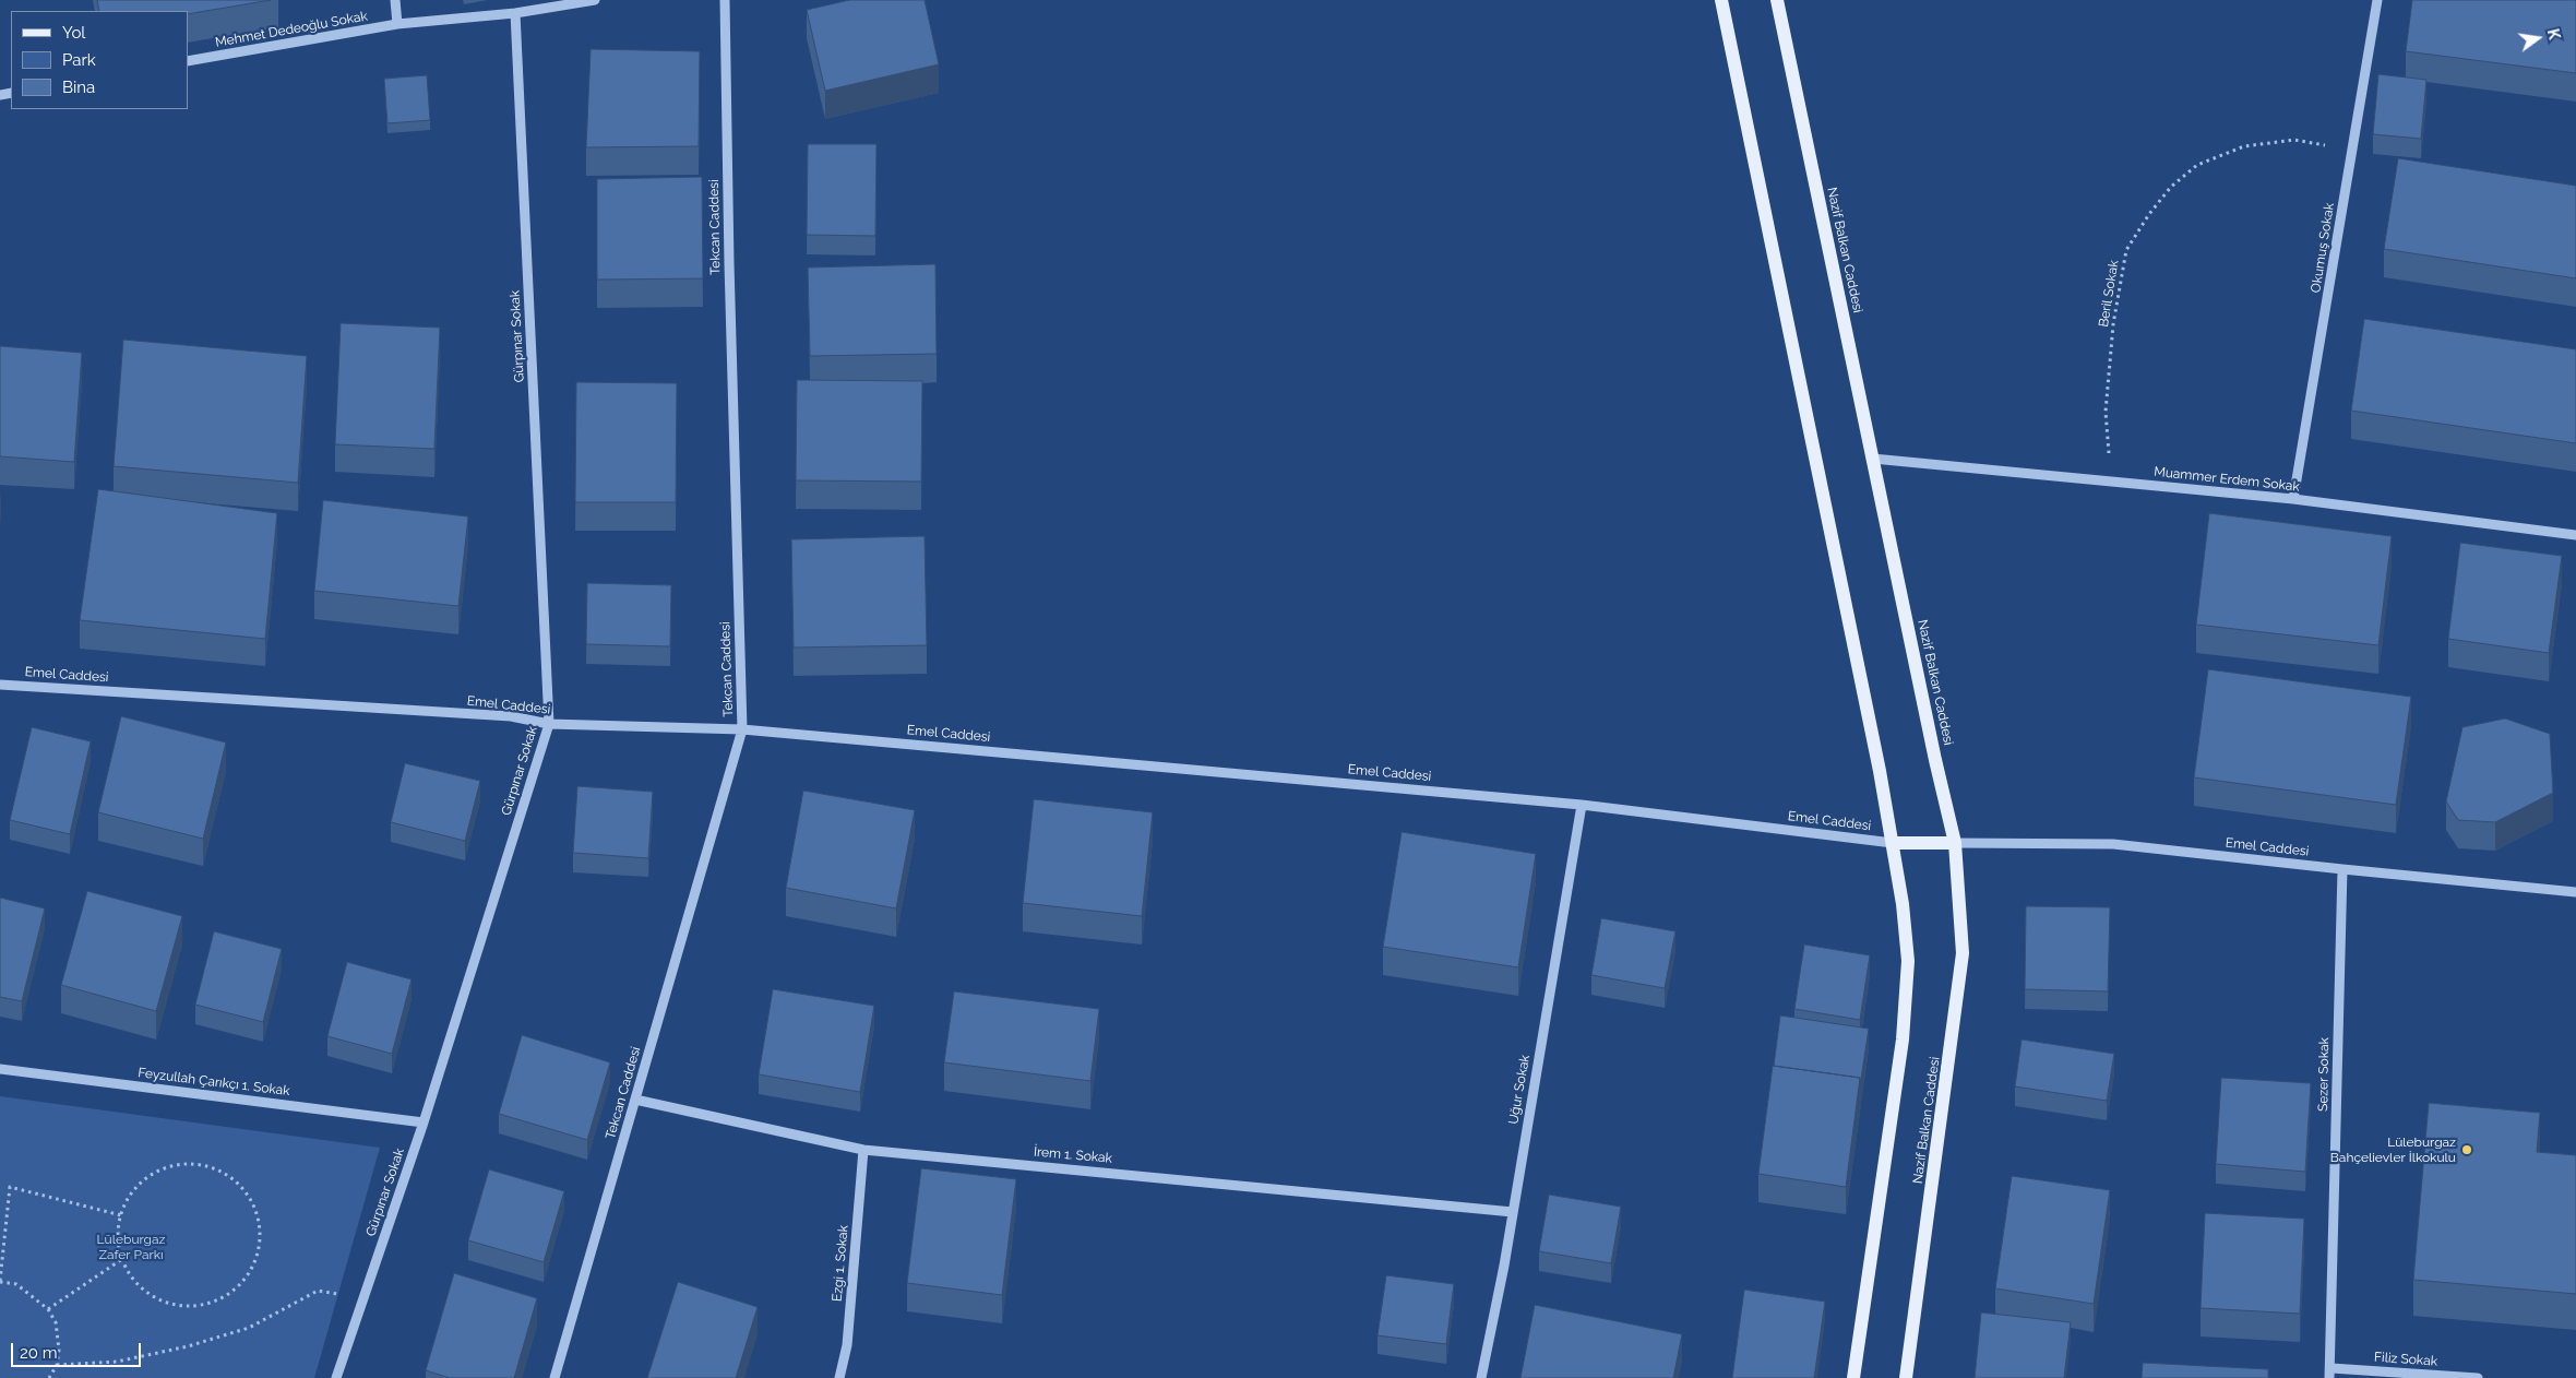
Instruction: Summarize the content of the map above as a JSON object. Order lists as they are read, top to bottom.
{
  "streets": {
    "main road": ["Nazif Balkan Caddesi"],
    "street": [
      "Mehmet Dedeoğlu Sokak",
      "Tekcan Caddesi",
      "Okumuş Sokak",
      "Gürpınar Sokak",
      "Muammer Erdem Sokak",
      "Emel Caddesi",
      "Sezer Sokak",
      "Feyzullah Çarıkçı 1. Sokak",
      "Uğur Sokak",
      "İrem 1. Sokak",
      "Ezgi 1. Sokak",
      "Filiz Sokak"
    ],
    "path": ["Beril Sokak"]
  },
  "crossings": [
    ["Mehmet Dedeoğlu Sokak", "Gürpınar Sokak"],
    ["Tekcan Caddesi", "Emel Caddesi"],
    ["Tekcan Caddesi", "İrem 1. Sokak"],
    ["Okumuş Sokak", "Beril Sokak"],
    ["Okumuş Sokak", "Muammer Erdem Sokak"],
    ["Nazif Balkan Caddesi", "Muammer Erdem Sokak"],
    ["Nazif Balkan Caddesi", "Emel Caddesi"],
    ["Beril Sokak", "Muammer Erdem Sokak"],
    ["Gürpınar Sokak", "Emel Caddesi"],
    ["Gürpınar Sokak", "Feyzullah Çarıkçı 1. Sokak"],
    ["Emel Caddesi", "Sezer Sokak"],
    ["Emel Caddesi", "Uğur Sokak"],
    ["Sezer Sokak", "Filiz Sokak"],
    ["Uğur Sokak", "İrem 1. Sokak"],
    ["İrem 1. Sokak", "Ezgi 1. Sokak"]
  ],
  "parks": ["Lüleburgaz Zafer Parkı"],
  "places": ["Lüleburgaz Bahçelievler İlkokulu"],
  "legend": ["Yol", "Park", "Bina"],
  "scale_bar": "20 m",
  "north": "right"
}
